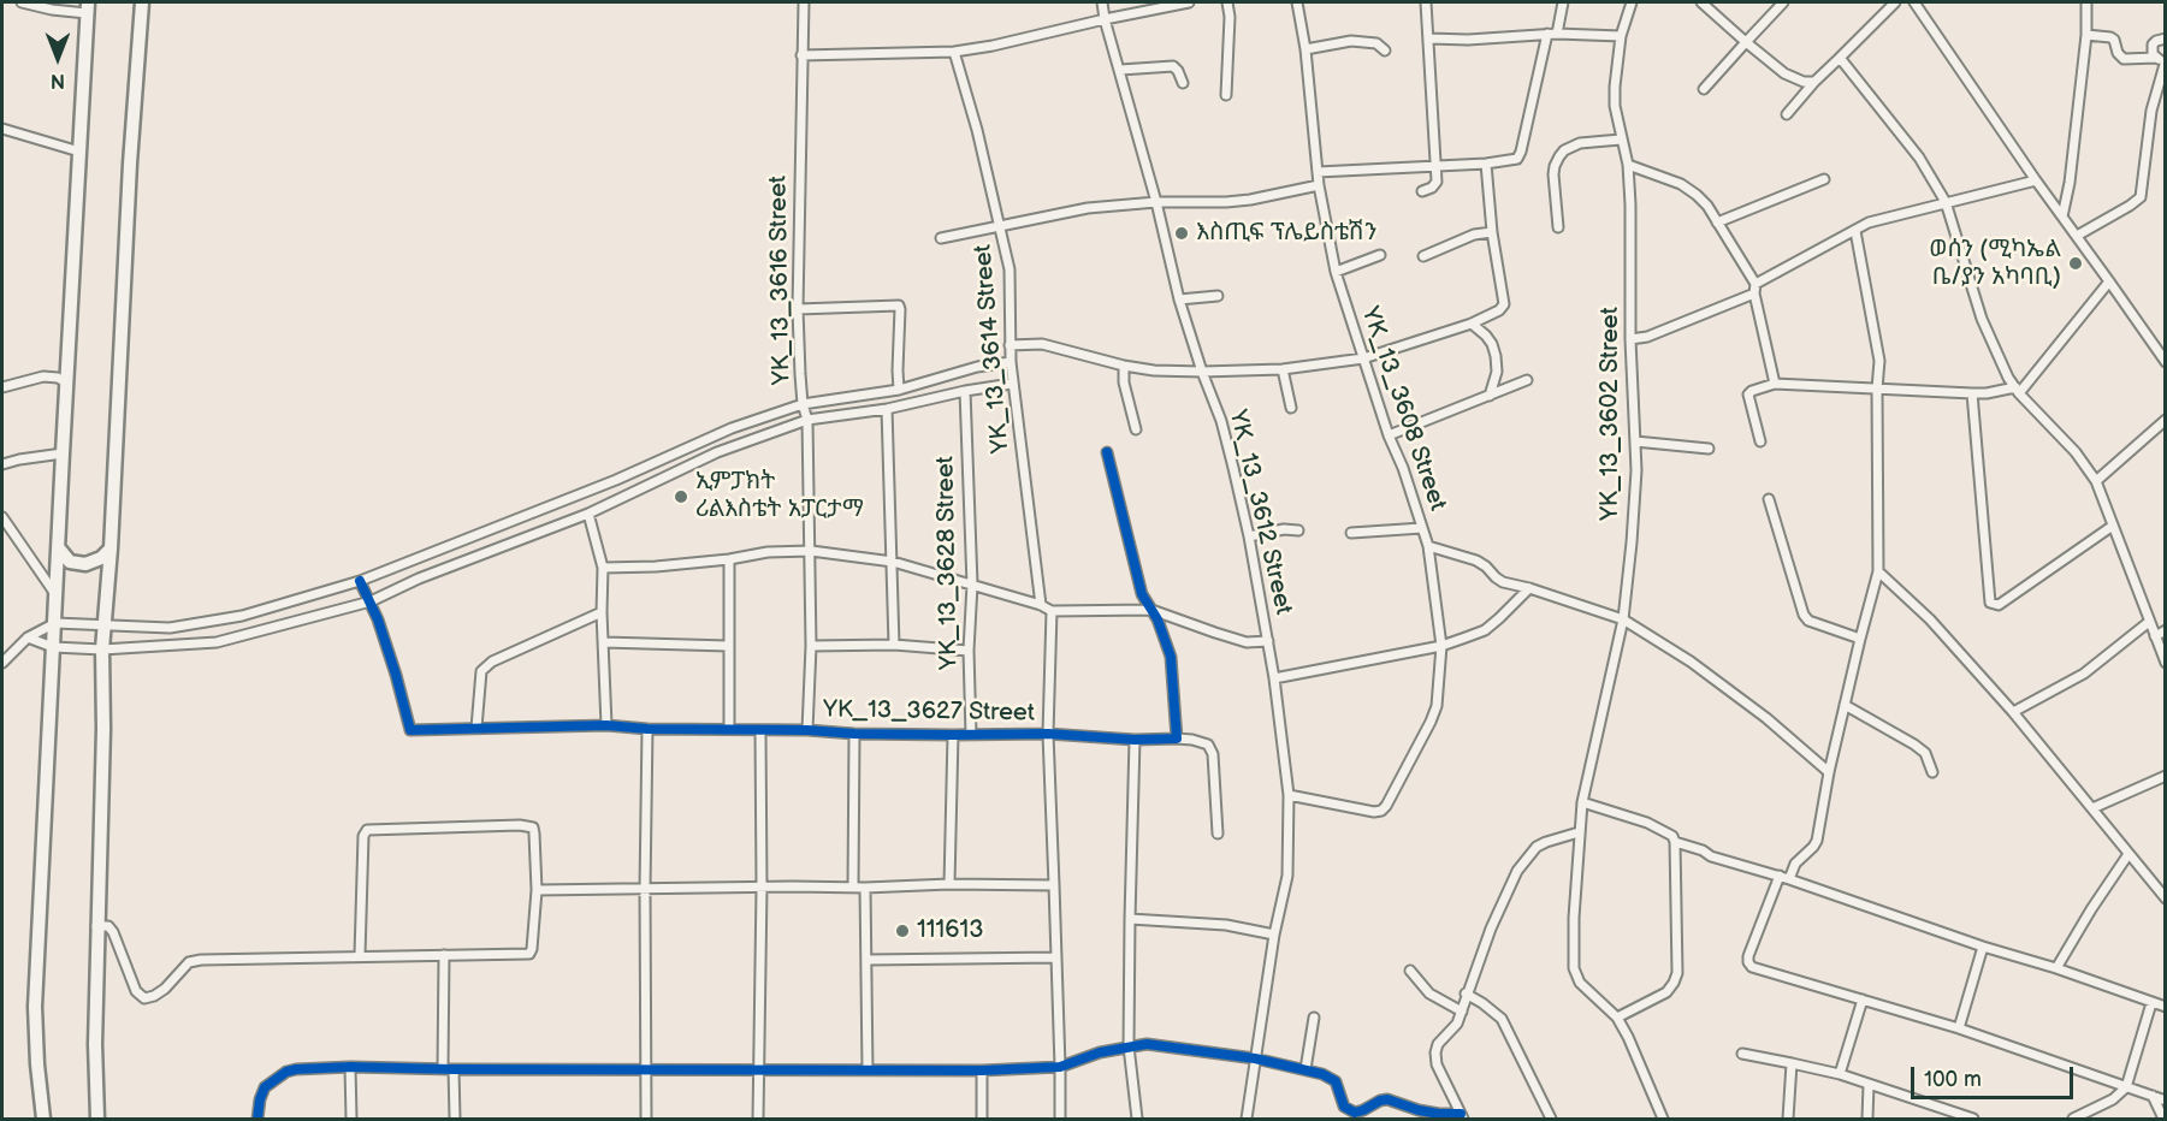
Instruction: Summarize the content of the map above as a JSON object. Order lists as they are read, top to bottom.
{
  "streets": {
    "street": [
      "YK_13_3616 Street",
      "YK_13_3614 Street",
      "YK_13_3608 Street",
      "YK_13_3602 Street",
      "YK_13_3612 Street",
      "YK_13_3628 Street",
      "YK_13_3627 Street"
    ]
  },
  "crossings": [
    ["YK_13_3616 Street", "YK_13_3627 Street"],
    ["YK_13_3608 Street", "YK_13_3612 Street"],
    ["YK_13_3628 Street", "YK_13_3627 Street"]
  ],
  "places": [
    "እስጢፍ ፕሌይስቴሽን",
    "ወሰን (ሚካኤል ቤ/ያን አካባቢ)",
    "ኢምፓክት ሪልእስቴት አፓርታማ",
    "111613"
  ],
  "scale_bar": "100 m",
  "north": "bottom"
}
